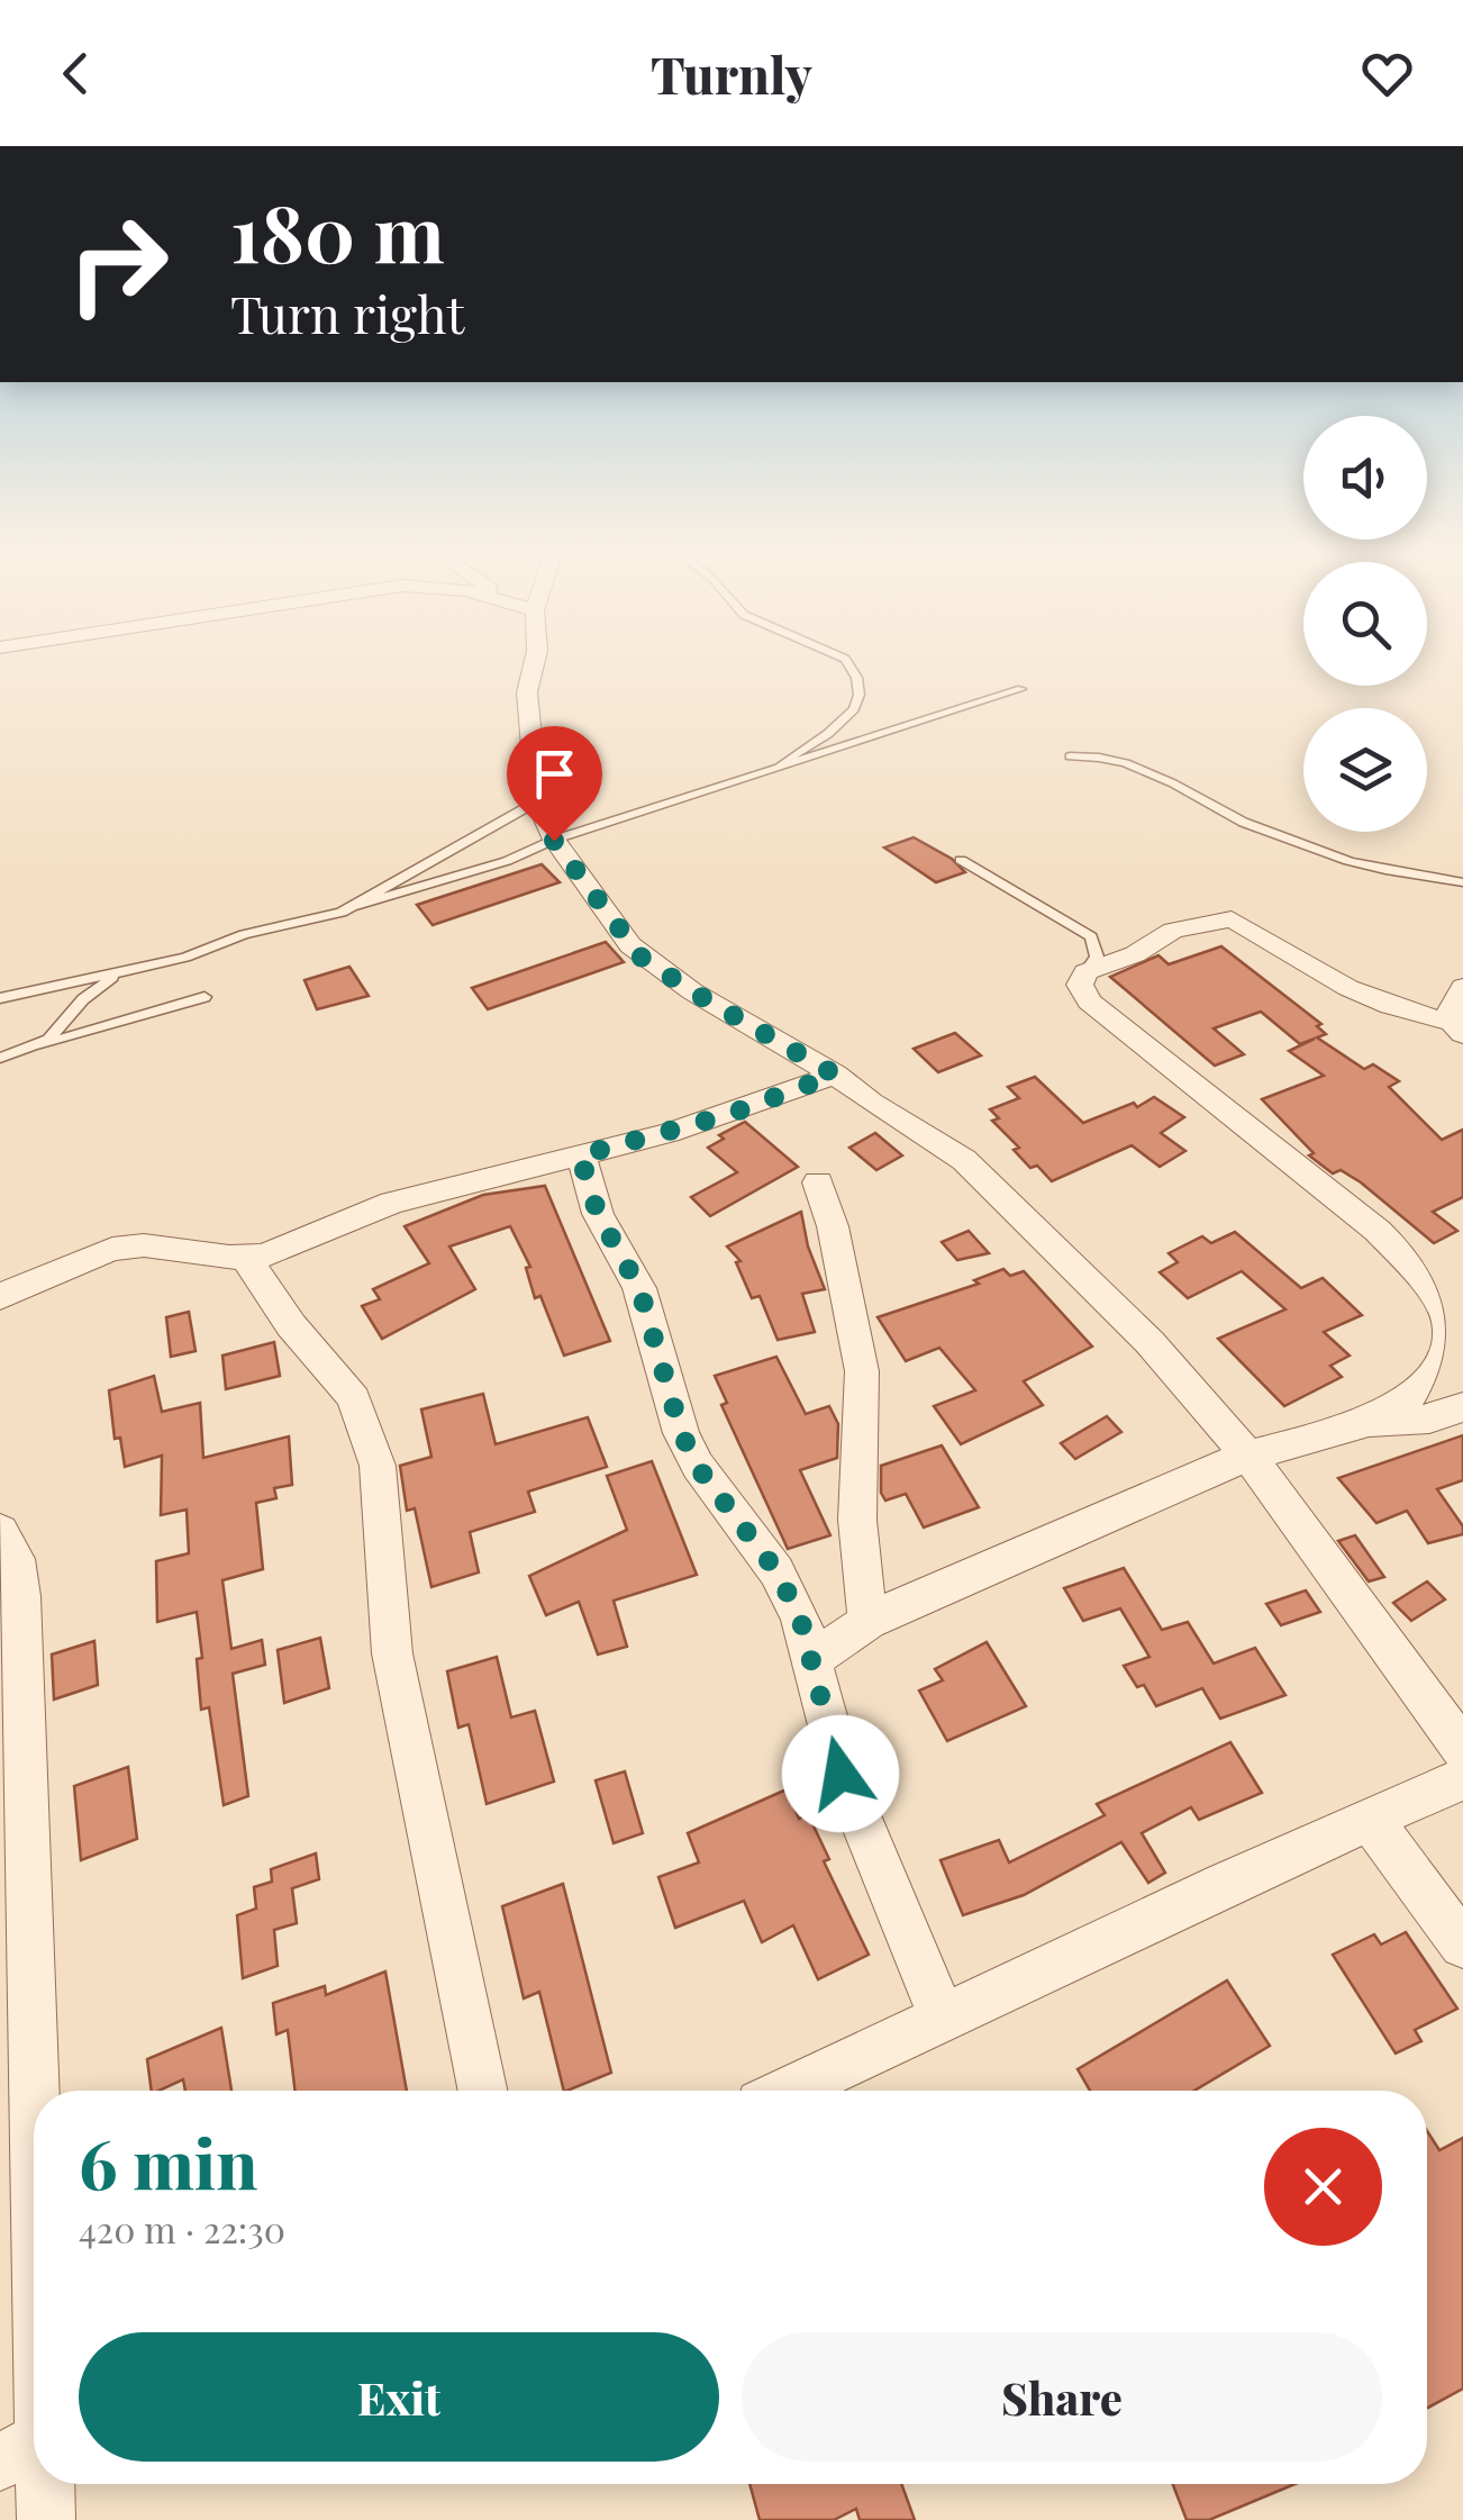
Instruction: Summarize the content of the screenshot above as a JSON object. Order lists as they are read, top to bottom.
{
  "page": {
    "header": "Turnly",
    "turn": ["180 m", "Turn right"],
    "heading": ["6 min", "420 m · 22:30"],
    "buttons": ["Exit", "Share"]
  }
}
